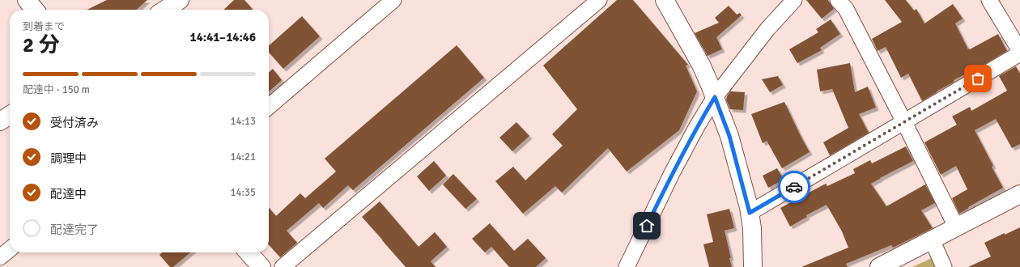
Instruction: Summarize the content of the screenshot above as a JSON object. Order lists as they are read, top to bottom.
{
  "page": {
    "heading": ["2 分", "到着まで", "14:41–14:46"],
    "bar": "配達中 · 150 m",
    "list": [
      ["受付済み", "14:13"],
      ["調理中", "14:21"],
      ["配達中", "14:35"],
      "配達完了"
    ]
  }
}
